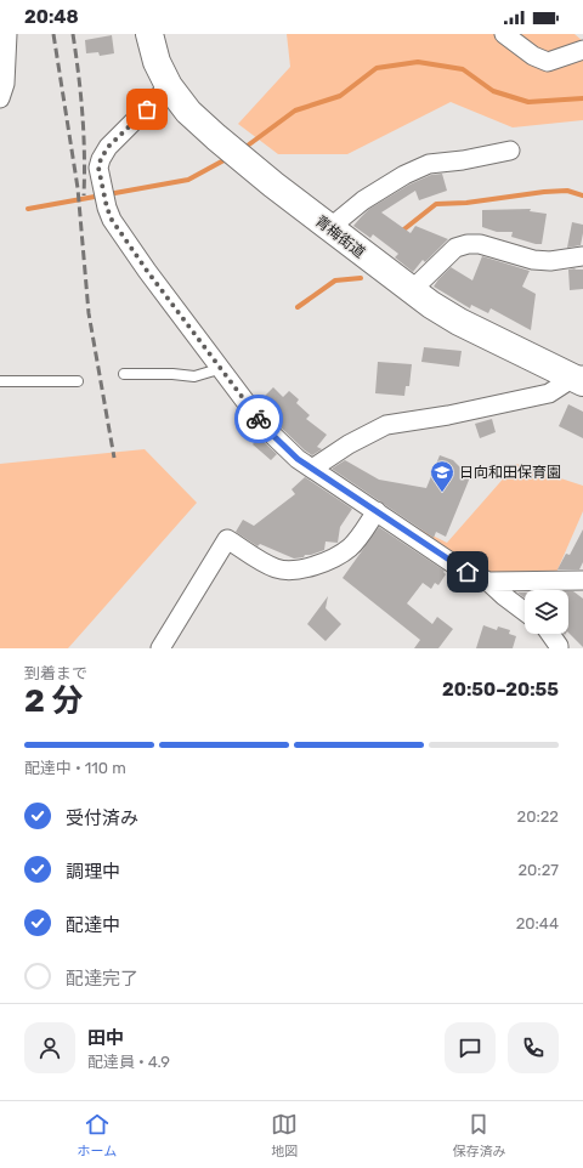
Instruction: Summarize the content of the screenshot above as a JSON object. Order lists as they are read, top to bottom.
{
  "streets": {
    "highway": ["青梅街道"]
  },
  "places": {
    "school or university": ["日向和田保育園"]
  },
  "page": {
    "status": "20:48",
    "heading": ["2 分", "到着まで", "20:50–20:55"],
    "panel": ["田中", "配達員 · 4.9"],
    "bar": "配達中 · 110 m",
    "list": [
      ["受付済み", "20:22"],
      ["調理中", "20:27"],
      ["配達中", "20:44"],
      "配達完了"
    ],
    "tabs": ["ホーム", "地図", "保存済み"]
  }
}
